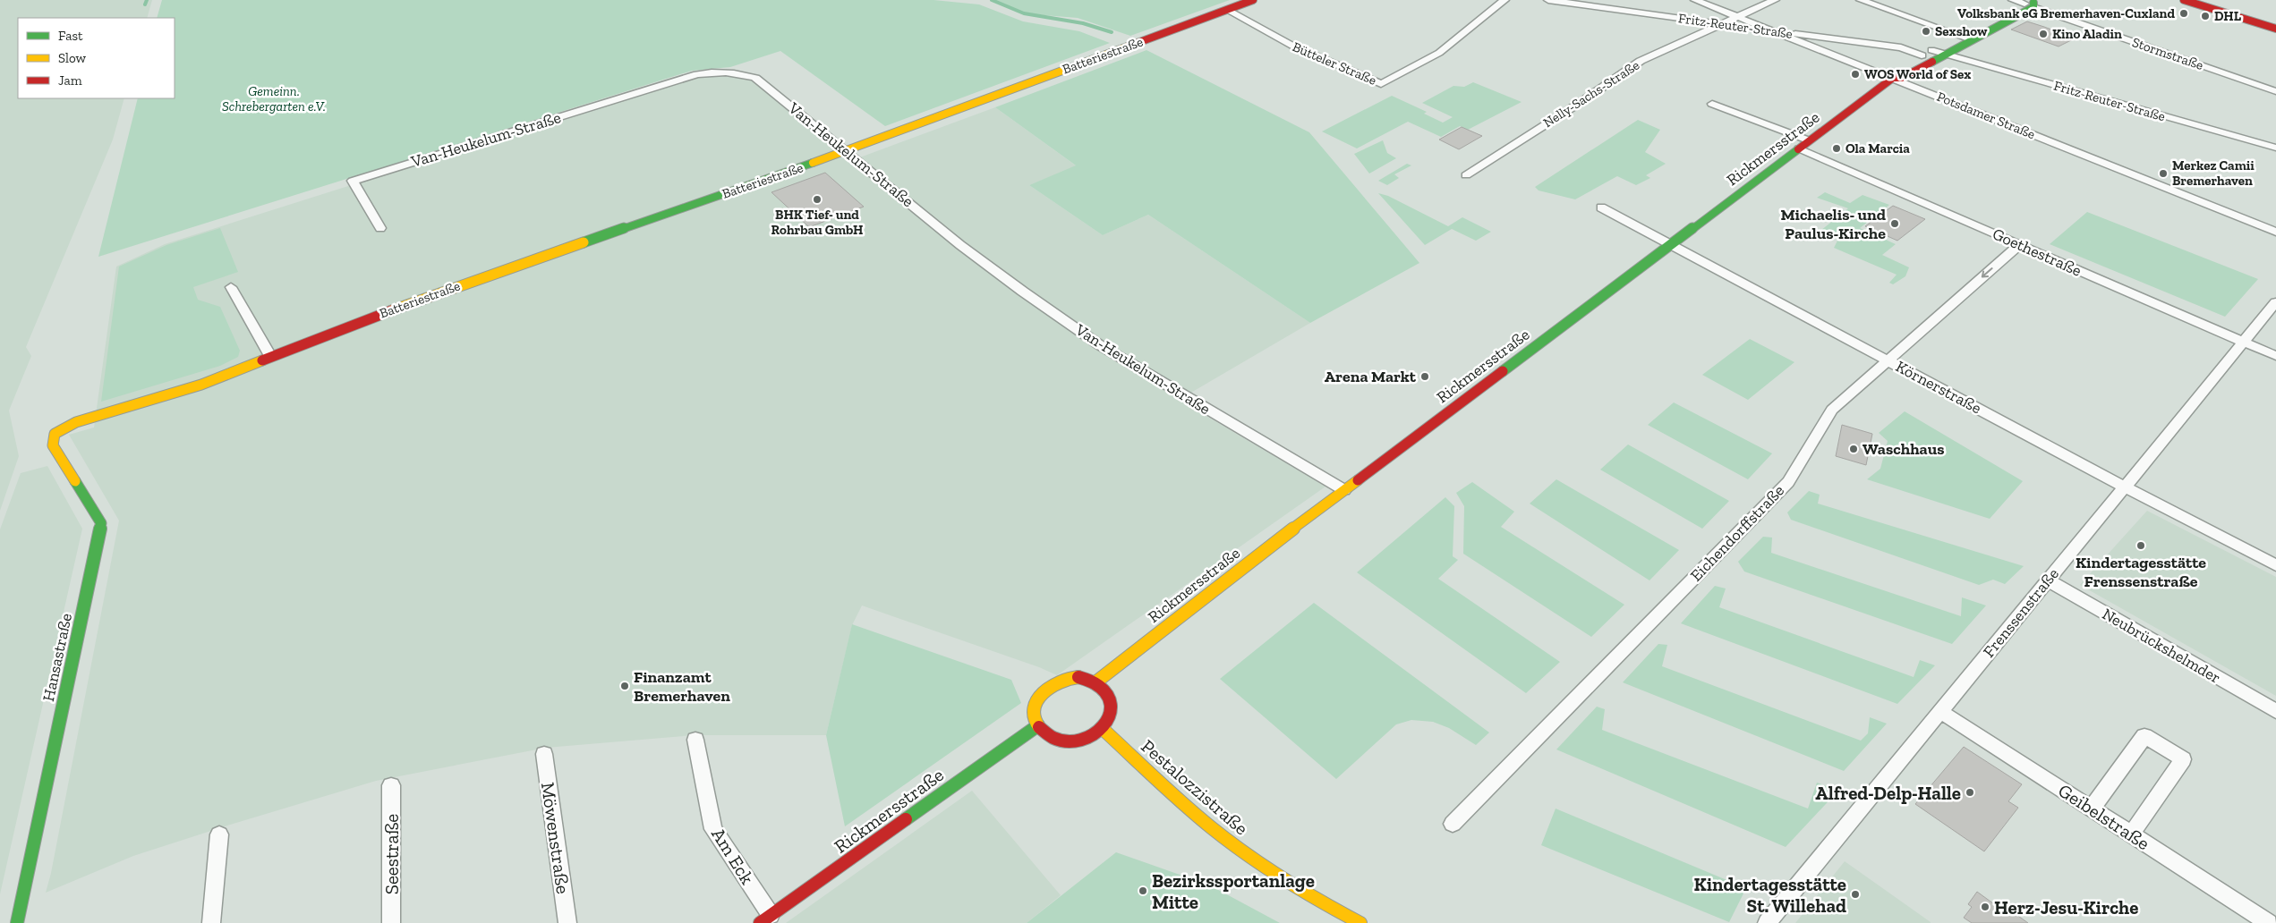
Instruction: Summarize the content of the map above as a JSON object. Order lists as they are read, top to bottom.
{
  "streets": {
    "main road": [
      "Batteriestraße",
      "Rickmersstraße",
      "Hansastraße",
      "Pestalozzistraße"
    ],
    "street": [
      "Fritz-Reuter-Straße",
      "Stormstraße",
      "Bütteler Straße",
      "Nelly-Sachs-Straße",
      "Potsdamer Straße",
      "Van-Heukelum-Straße",
      "Goethestraße",
      "Körnerstraße",
      "Eichendorffstraße",
      "Frenssenstraße",
      "Neubrückshelmder",
      "Geibelstraße",
      "Möwenstraße",
      "Seestraße",
      "Am Eck"
    ]
  },
  "crossings": [
    ["Fritz-Reuter-Straße", "Nelly-Sachs-Straße"],
    ["Fritz-Reuter-Straße", "Potsdamer Straße"],
    ["Fritz-Reuter-Straße", "Rickmersstraße"],
    ["Stormstraße", "Rickmersstraße"],
    ["Batteriestraße", "Bütteler Straße"],
    ["Batteriestraße", "Van-Heukelum-Straße"],
    ["Batteriestraße", "Hansastraße"],
    ["Nelly-Sachs-Straße", "Potsdamer Straße"],
    ["Potsdamer Straße", "Rickmersstraße"],
    ["Van-Heukelum-Straße", "Rickmersstraße"],
    ["Rickmersstraße", "Goethestraße"],
    ["Rickmersstraße", "Körnerstraße"],
    ["Rickmersstraße", "Pestalozzistraße"],
    ["Rickmersstraße", "Am Eck"],
    ["Goethestraße", "Eichendorffstraße"],
    ["Goethestraße", "Frenssenstraße"],
    ["Körnerstraße", "Eichendorffstraße"],
    ["Körnerstraße", "Frenssenstraße"],
    ["Frenssenstraße", "Neubrückshelmder"],
    ["Frenssenstraße", "Geibelstraße"]
  ],
  "parks": ["Gemeinn. Schrebergarten e.V."],
  "places": [
    "Volksbank eG Bremerhaven-Cuxland",
    "DHL",
    "Sexshow",
    "Kino Aladin",
    "WOS World of Sex",
    "Ola Marcia",
    "Merkez Camii Bremerhaven",
    "BHK Tief- und Rohrbau GmbH",
    "Michaelis- und Paulus-Kirche",
    "Arena Markt",
    "Waschhaus",
    "Kindertagesstätte Frenssenstraße",
    "Finanzamt Bremerhaven",
    "Alfred-Delp-Halle",
    "Bezirkssportanlage Mitte",
    "Kindertagesstätte St. Willehad",
    "Herz-Jesu-Kirche"
  ],
  "legend": ["Fast", "Slow", "Jam"]
}
